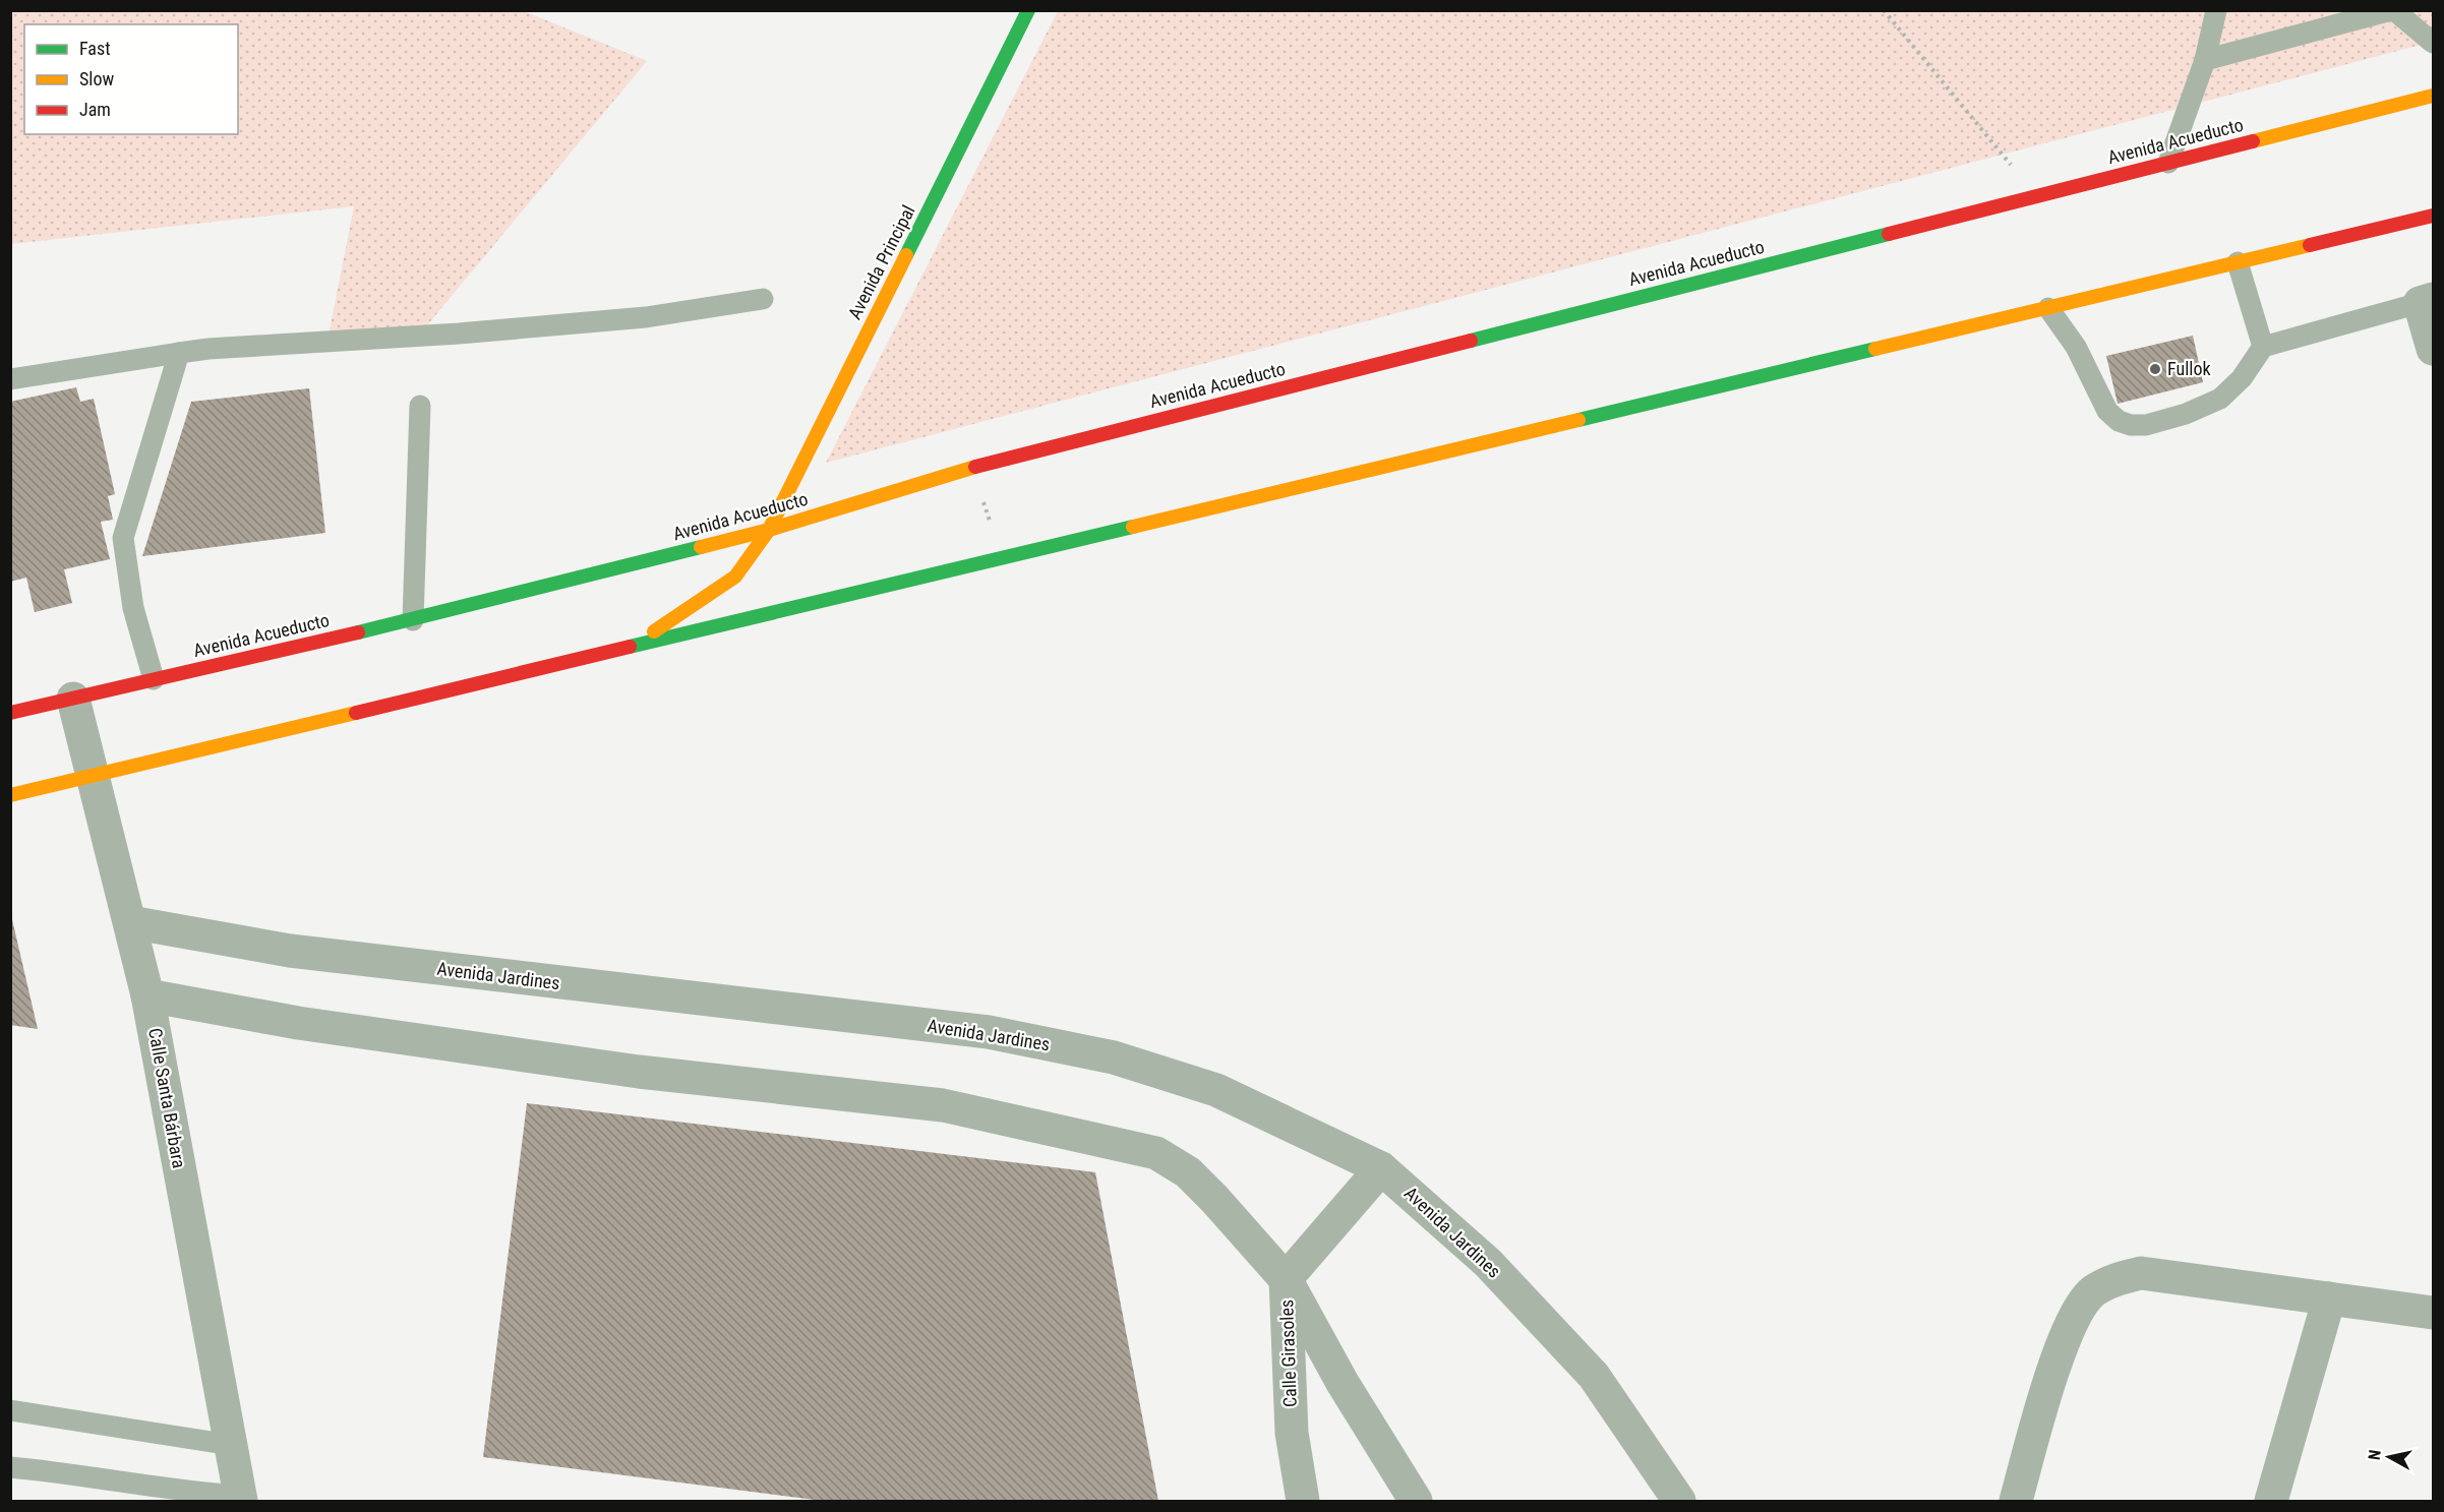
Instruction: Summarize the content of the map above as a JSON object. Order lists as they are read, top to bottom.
{
  "streets": {
    "street": [
      "Avenida Acueducto",
      "Avenida Principal",
      "Avenida Jardines",
      "Calle Santa Bárbara",
      "Calle Girasoles"
    ]
  },
  "crossings": [
    ["Avenida Acueducto", "Avenida Principal"],
    ["Avenida Acueducto", "Calle Santa Bárbara"],
    ["Avenida Jardines", "Calle Santa Bárbara"],
    ["Avenida Jardines", "Calle Girasoles"]
  ],
  "places": ["Fullok"],
  "legend": ["Fast", "Slow", "Jam"],
  "north": "left"
}
